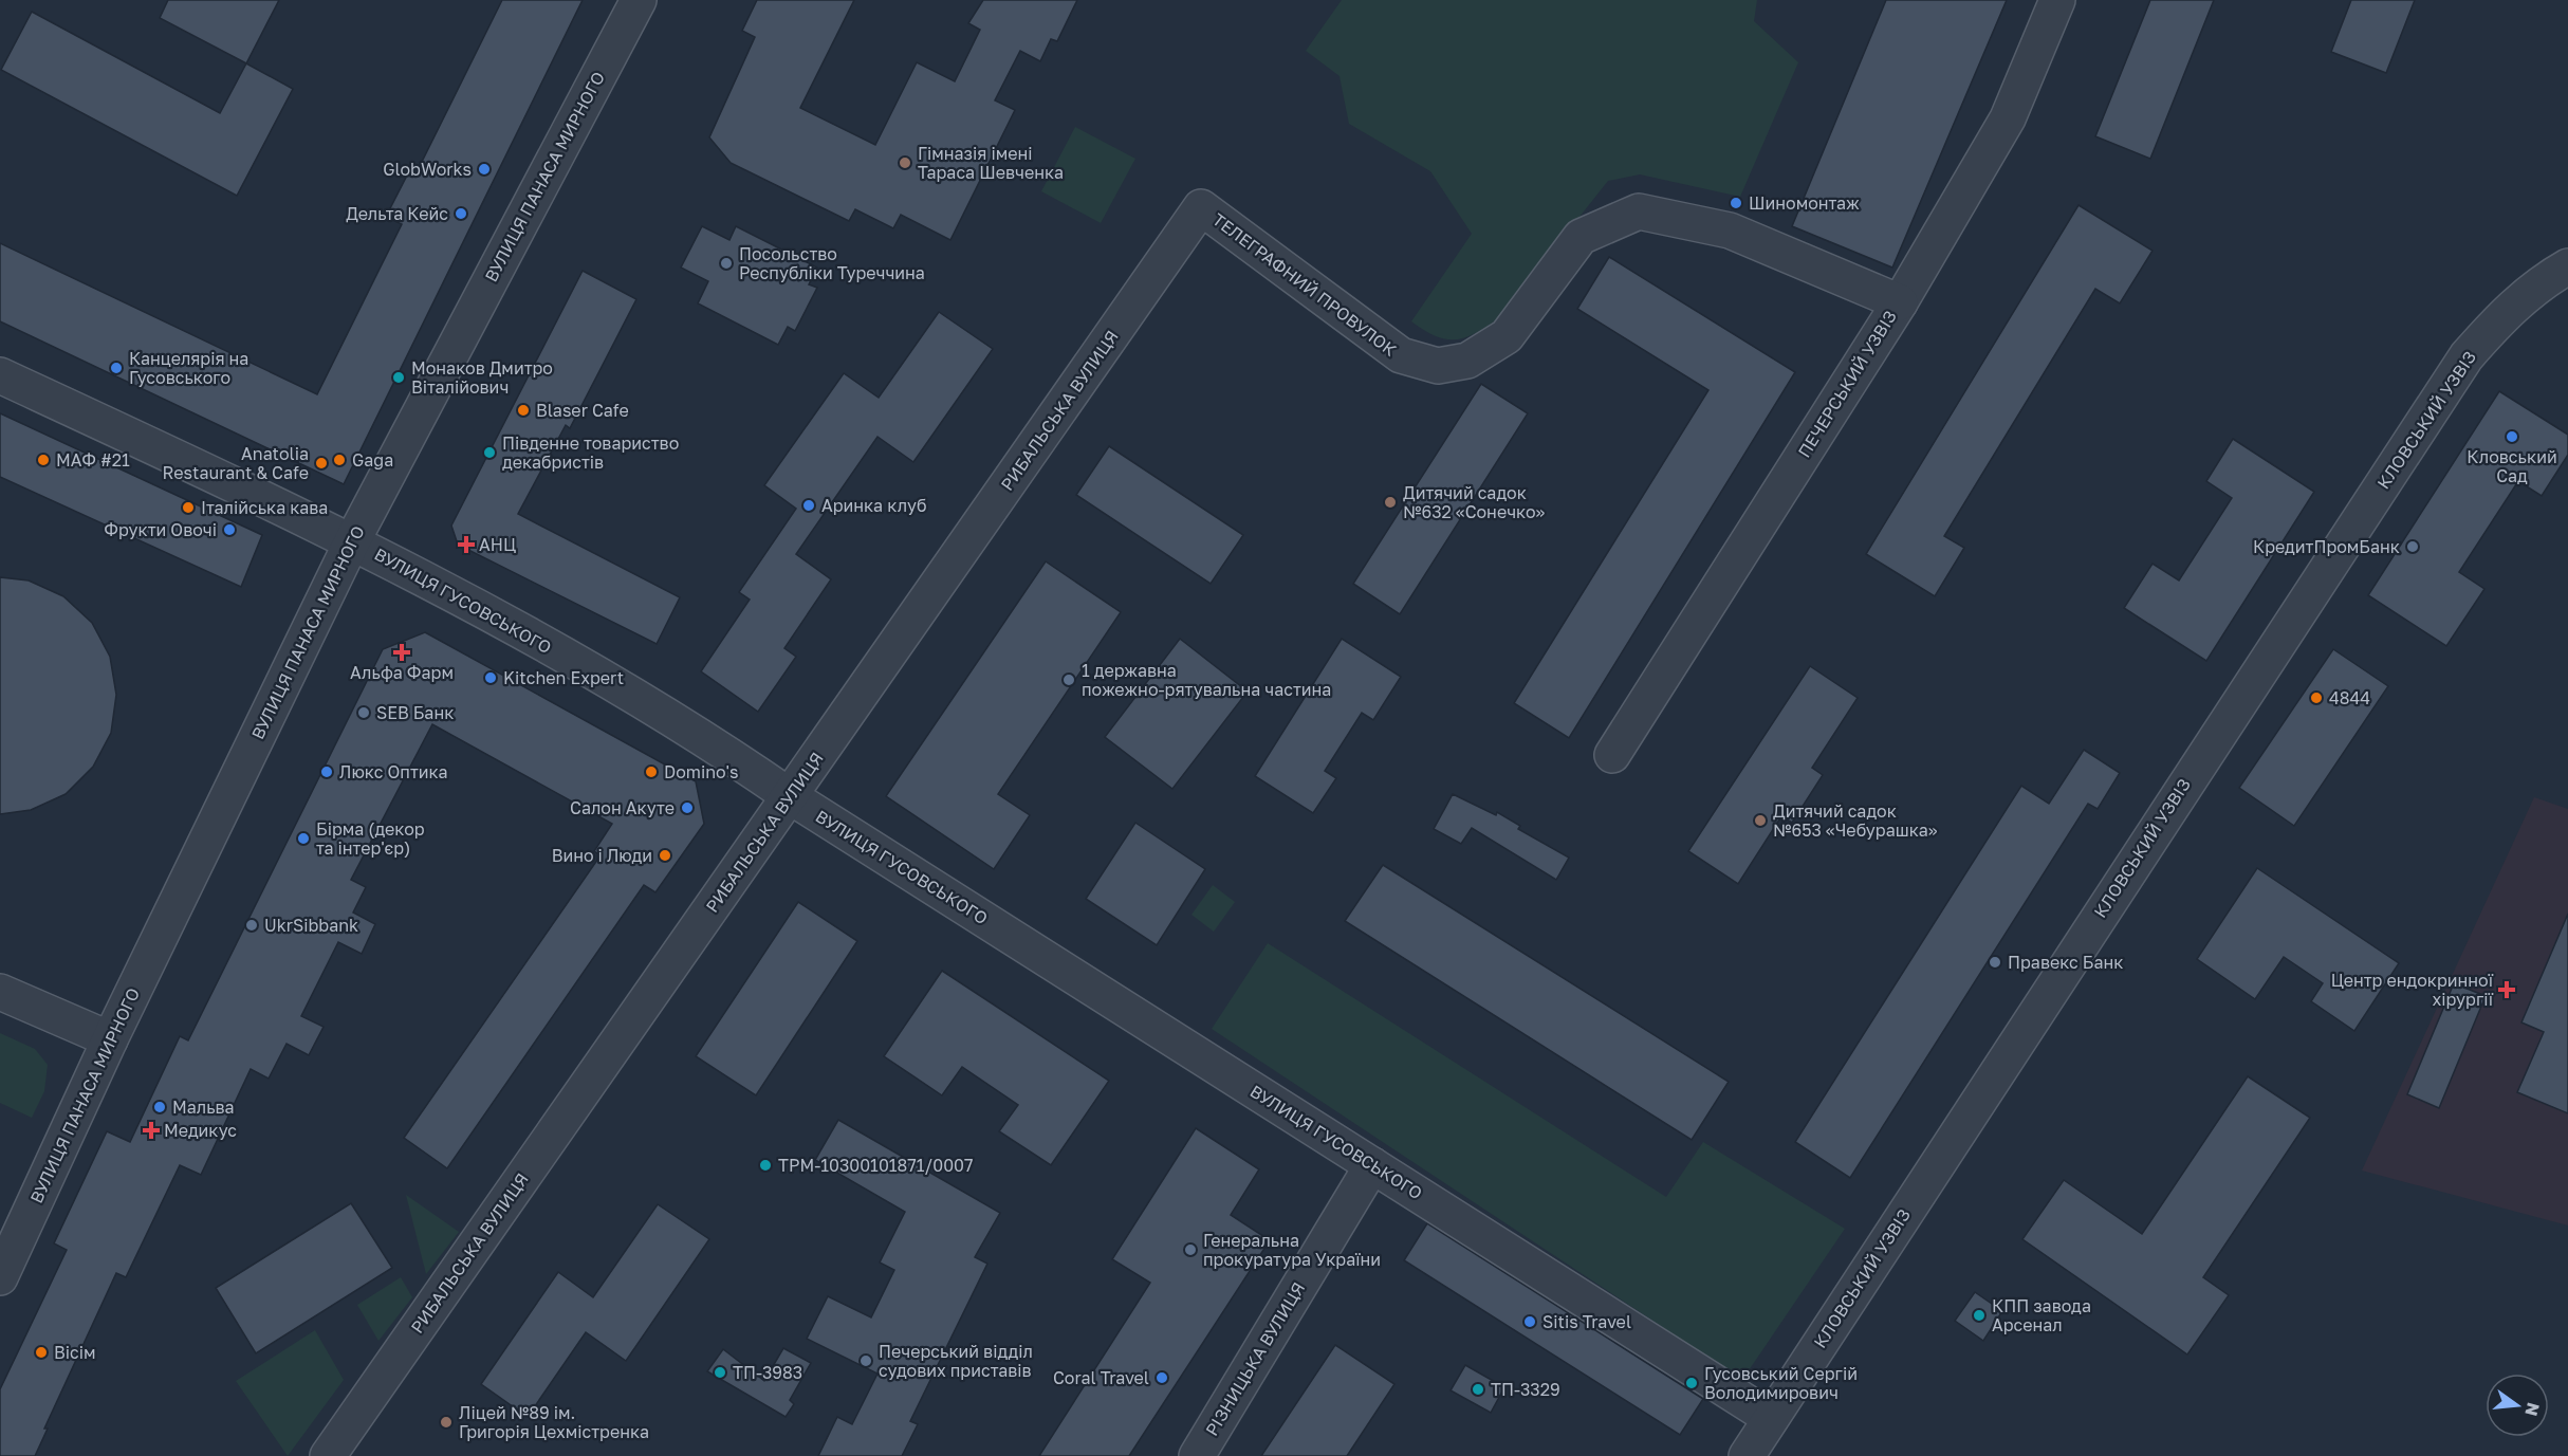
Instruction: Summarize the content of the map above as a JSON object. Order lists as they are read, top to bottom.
{
  "streets": {
    "street": [
      "ВУЛИЦЯ ПАНАСА МИРНОГО",
      "ТЕЛЕГРАФНИЙ ПРОВУЛОК",
      "ПЕЧЕРСЬКИЙ УЗВІЗ",
      "РИБАЛЬСЬКА ВУЛИЦЯ",
      "КЛОВСЬКИЙ УЗВІЗ",
      "ВУЛИЦЯ ГУСОВСЬКОГО",
      "РІЗНИЦЬКА ВУЛИЦЯ"
    ]
  },
  "crossings": [
    ["ВУЛИЦЯ ПАНАСА МИРНОГО", "ВУЛИЦЯ ГУСОВСЬКОГО"],
    ["ТЕЛЕГРАФНИЙ ПРОВУЛОК", "ПЕЧЕРСЬКИЙ УЗВІЗ"],
    ["ТЕЛЕГРАФНИЙ ПРОВУЛОК", "РИБАЛЬСЬКА ВУЛИЦЯ"],
    ["РИБАЛЬСЬКА ВУЛИЦЯ", "ВУЛИЦЯ ГУСОВСЬКОГО"],
    ["КЛОВСЬКИЙ УЗВІЗ", "ВУЛИЦЯ ГУСОВСЬКОГО"],
    ["ВУЛИЦЯ ГУСОВСЬКОГО", "РІЗНИЦЬКА ВУЛИЦЯ"]
  ],
  "places": {
    "other": [
      "Гімназія імені Тараса Шевченка",
      "GlobWorks",
      "Шиномонтаж",
      "Дельта Кейс",
      "Посольство Республіки Туреччина",
      "Канцелярія на Гусовського",
      "Монаков Дмитро Віталійович",
      "Blaser Cafe",
      "Кловський Сад",
      "Південне товариство декабристів",
      "МАФ #21",
      "Gaga",
      "Anatolia Restaurant & Cafe",
      "Дитячий садок №632 «Сонечко»",
      "Аринка клуб",
      "Італійська кава",
      "Фрукти Овочі",
      "КредитПромБанк",
      "Kitchen Expert",
      "1 державна пожежно-рятувальна частина",
      "4844",
      "SEB Банк",
      "Люкс Оптика",
      "Domino's",
      "Салон Акуте",
      "Дитячий садок №653 «Чебурашка»",
      "Бірма (декор та інтер'єр)",
      "Вино і Люди",
      "UkrSibbank",
      "Правекс Банк",
      "Мальва",
      "ТРМ-10300101871/0007",
      "Генеральна прокуратура України",
      "КПП завода Арсенал",
      "Sitis Travel",
      "Вісім",
      "Печерський відділ судових приставів",
      "ТП-3983",
      "Coral Travel",
      "Гусовський Сергій Володимирович",
      "ТП-3329",
      "Ліцей №89 ім. Григорія Цехмістренка"
    ],
    "health": [
      "АНЦ",
      "Альфа Фарм",
      "Центр ендокринної хірургії",
      "Медикус"
    ]
  },
  "north": "right"
}
